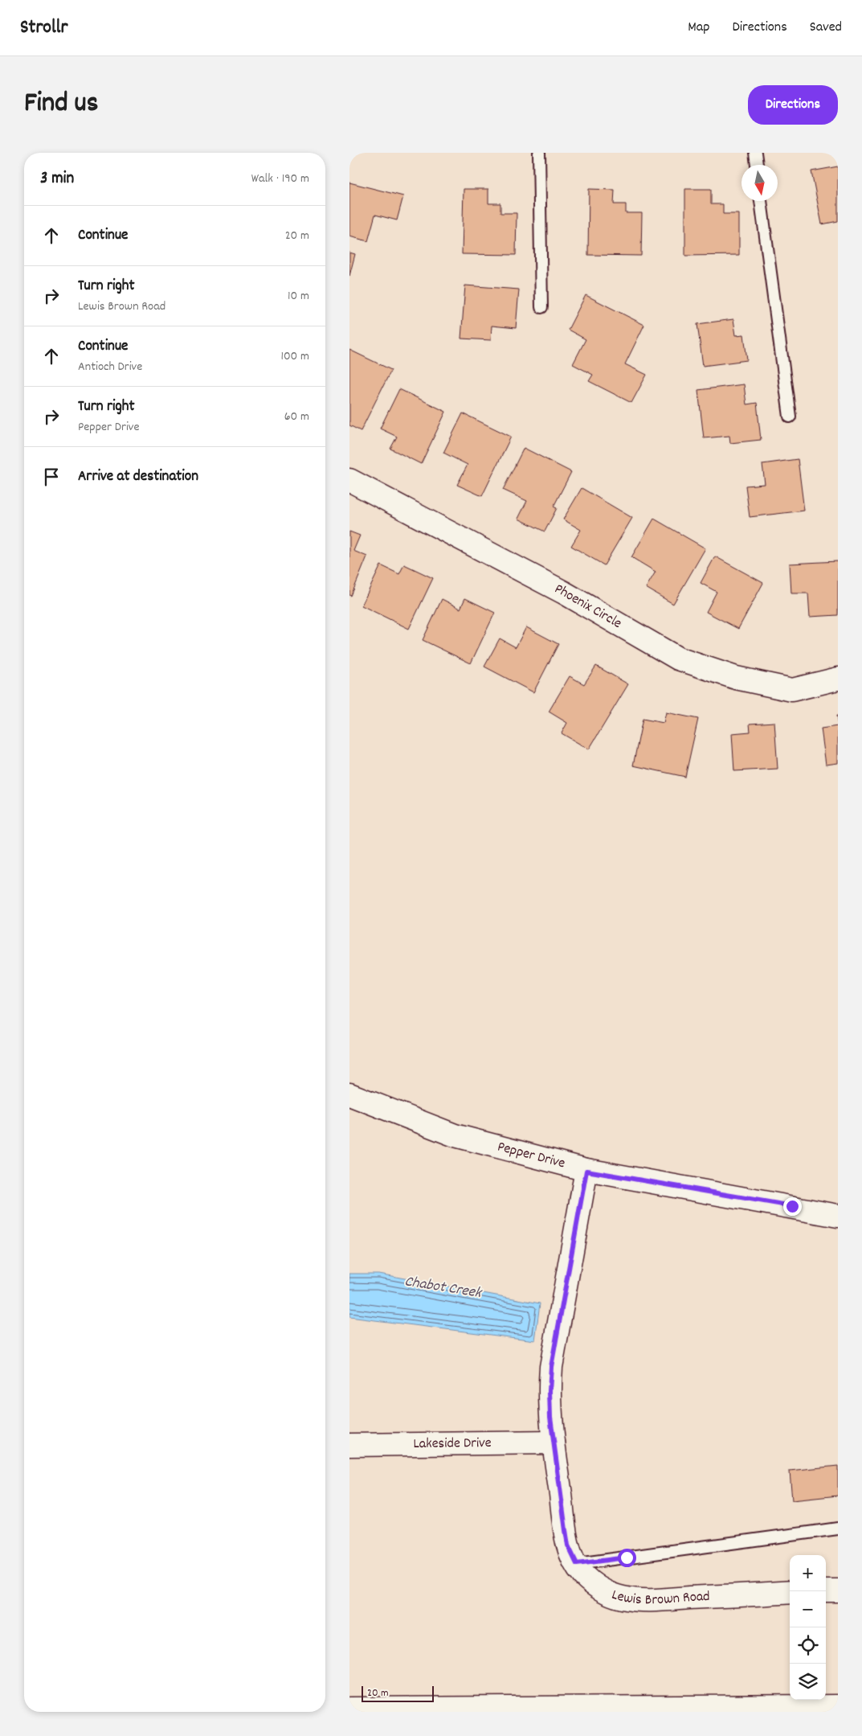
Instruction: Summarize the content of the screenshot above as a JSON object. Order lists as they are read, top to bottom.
{
  "streets": {
    "main road": [
      "Phoenix Circle",
      "Pepper Drive",
      "Lakeside Drive",
      "Lewis Brown Road"
    ]
  },
  "crossings": [
    ["Pepper Drive", "Lewis Brown Road"],
    ["Lakeside Drive", "Lewis Brown Road"]
  ],
  "water": ["Chabot Creek"],
  "scale_bar": "20 m",
  "north": "bottom",
  "page": {
    "header": "Strollr",
    "nav": ["Map", "Directions", "Saved"],
    "title": "Find us",
    "buttons": "Directions",
    "heading": ["3 min", "Walk · 190 m"],
    "list": [
      ["Continue", "20 m"],
      ["Turn right", "Lewis Brown Road", "10 m"],
      ["Continue", "Antioch Drive", "100 m"],
      ["Turn right", "Pepper Drive", "60 m"],
      "Arrive at destination"
    ],
    "map_buttons": ["+", "−"],
    "scale": "20 m"
  }
}
